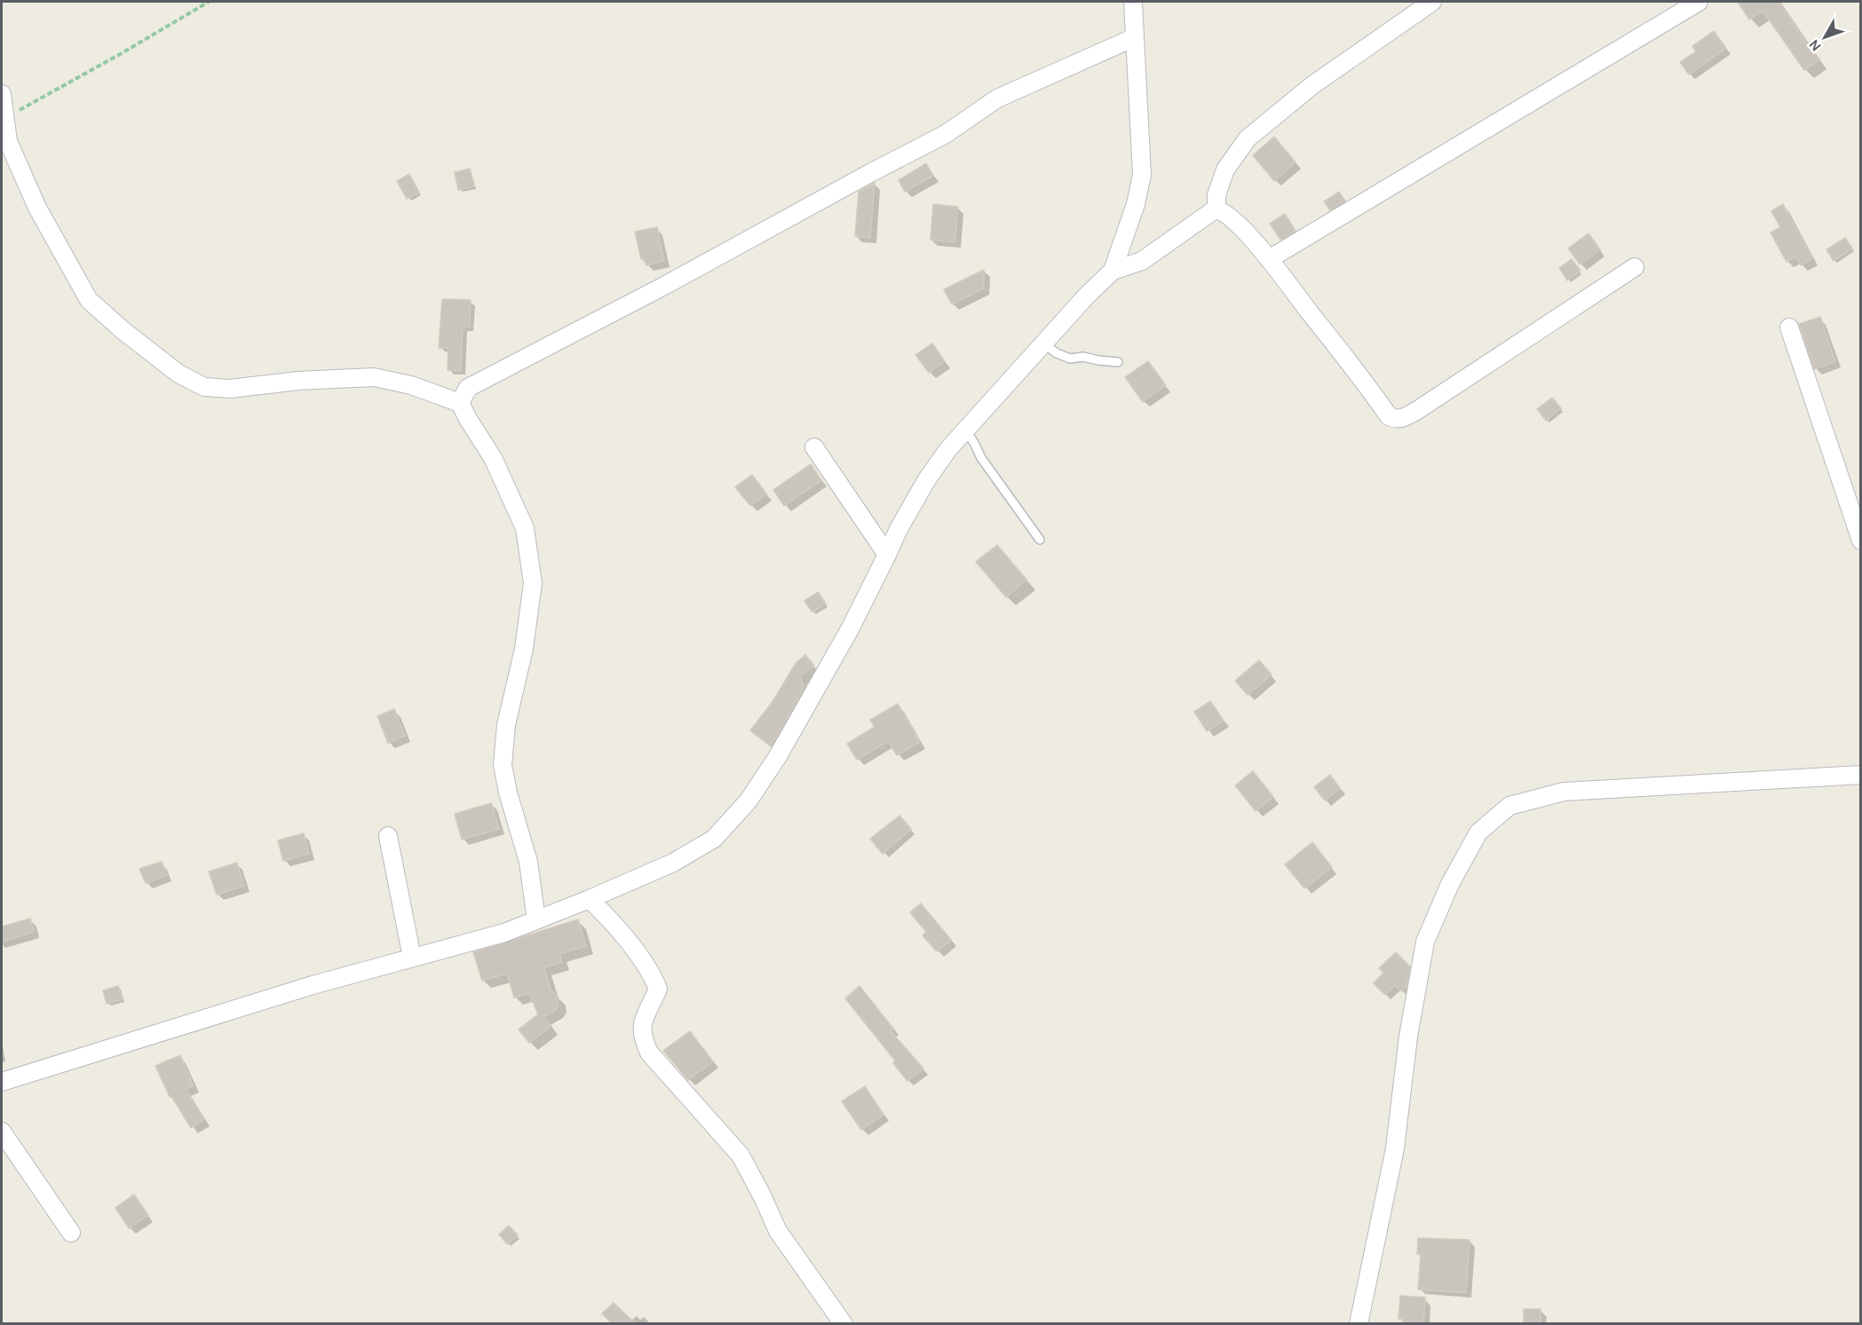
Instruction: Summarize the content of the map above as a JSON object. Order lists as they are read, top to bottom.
{
  "north": "bottom left"
}
